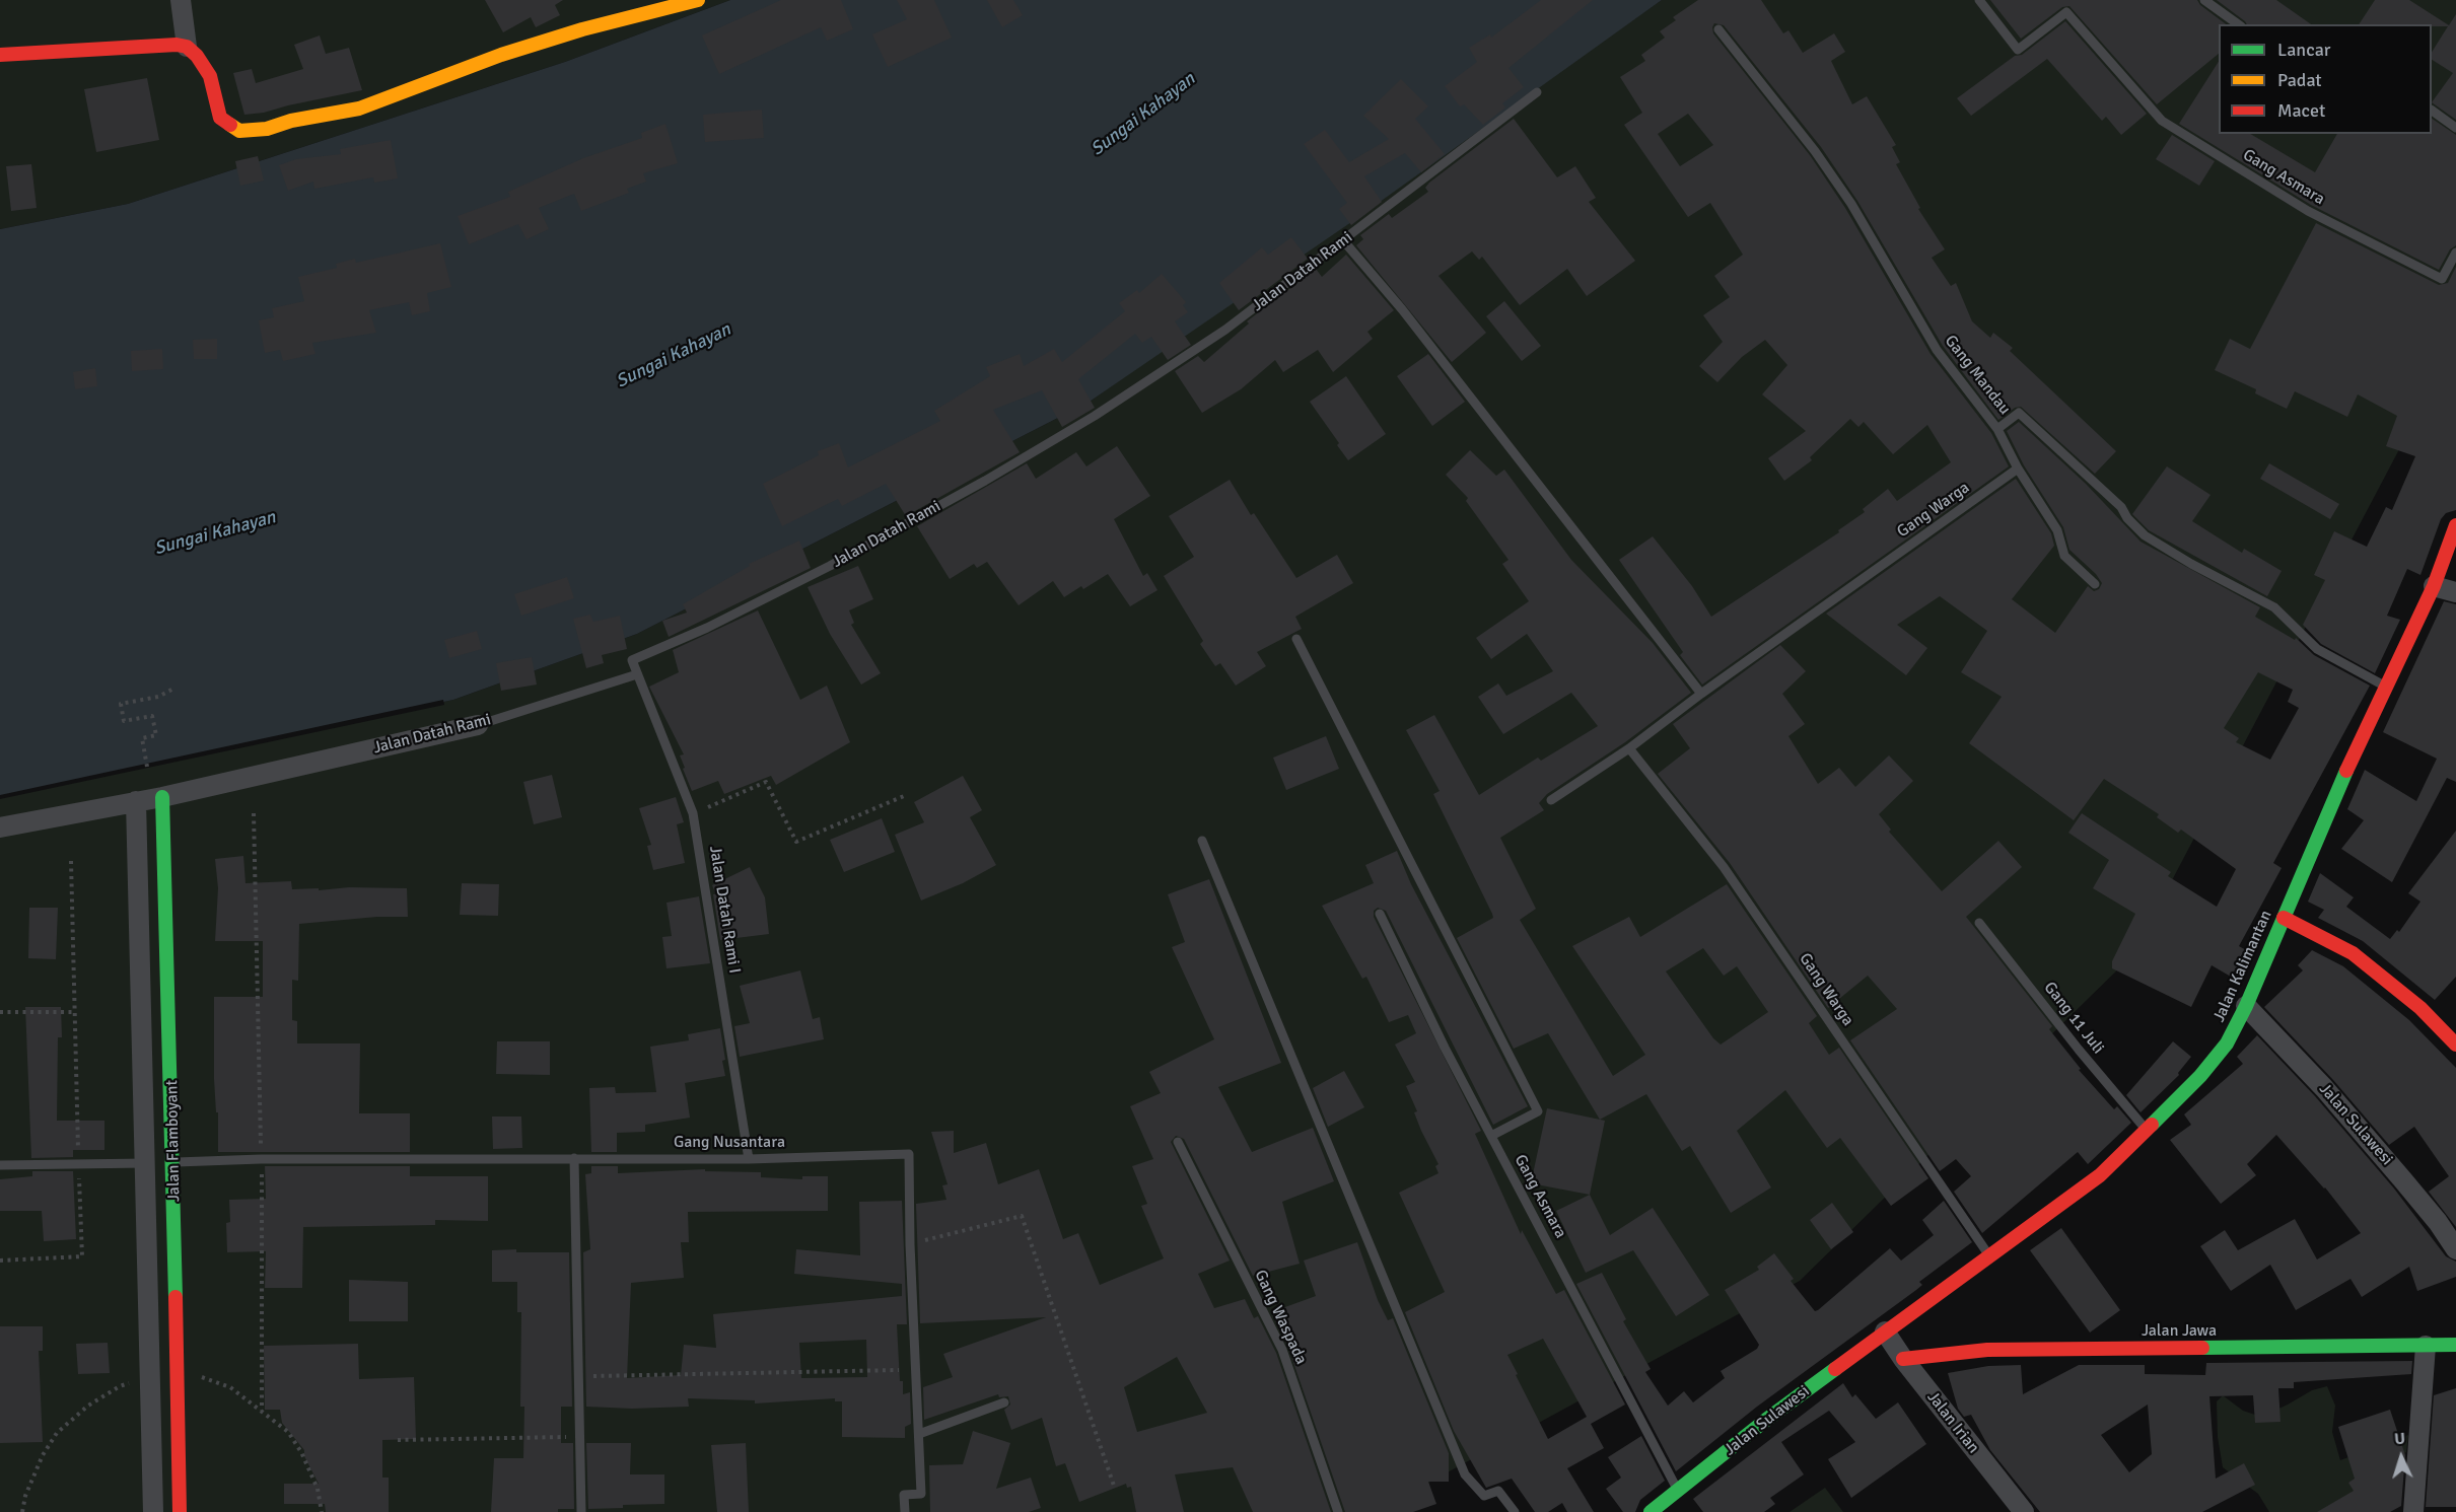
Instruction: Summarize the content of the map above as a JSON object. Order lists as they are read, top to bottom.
{
  "streets": {
    "street": [
      "Jalan Datah Rami",
      "Jalan Kalimantan",
      "Jalan Sulawesi",
      "Jalan Flamboyant",
      "Jalan Jawa",
      "Jalan Irian"
    ],
    "lane": [
      "Gang Asmara",
      "Gang Mandau",
      "Gang Warga",
      "Jalan Datah Rami I",
      "Gang 11 Juli",
      "Gang Nusantara",
      "Gang Waspada"
    ]
  },
  "crossings": [
    ["Gang Asmara", "Jalan Sulawesi"],
    ["Jalan Datah Rami", "Jalan Datah Rami I"],
    ["Jalan Datah Rami", "Jalan Flamboyant"],
    ["Gang Mandau", "Jalan Kalimantan"],
    ["Gang Warga", "Jalan Kalimantan"],
    ["Jalan Datah Rami I", "Gang Nusantara"],
    ["Jalan Kalimantan", "Gang 11 Juli"],
    ["Jalan Kalimantan", "Jalan Sulawesi"],
    ["Jalan Kalimantan", "Jalan Irian"],
    ["Jalan Sulawesi", "Jalan Irian"],
    ["Jalan Flamboyant", "Gang Nusantara"],
    ["Jalan Jawa", "Jalan Irian"]
  ],
  "water": ["Sungai Kahayan"],
  "legend": ["Lancar", "Padat", "Macet"],
  "north": "top"
}
